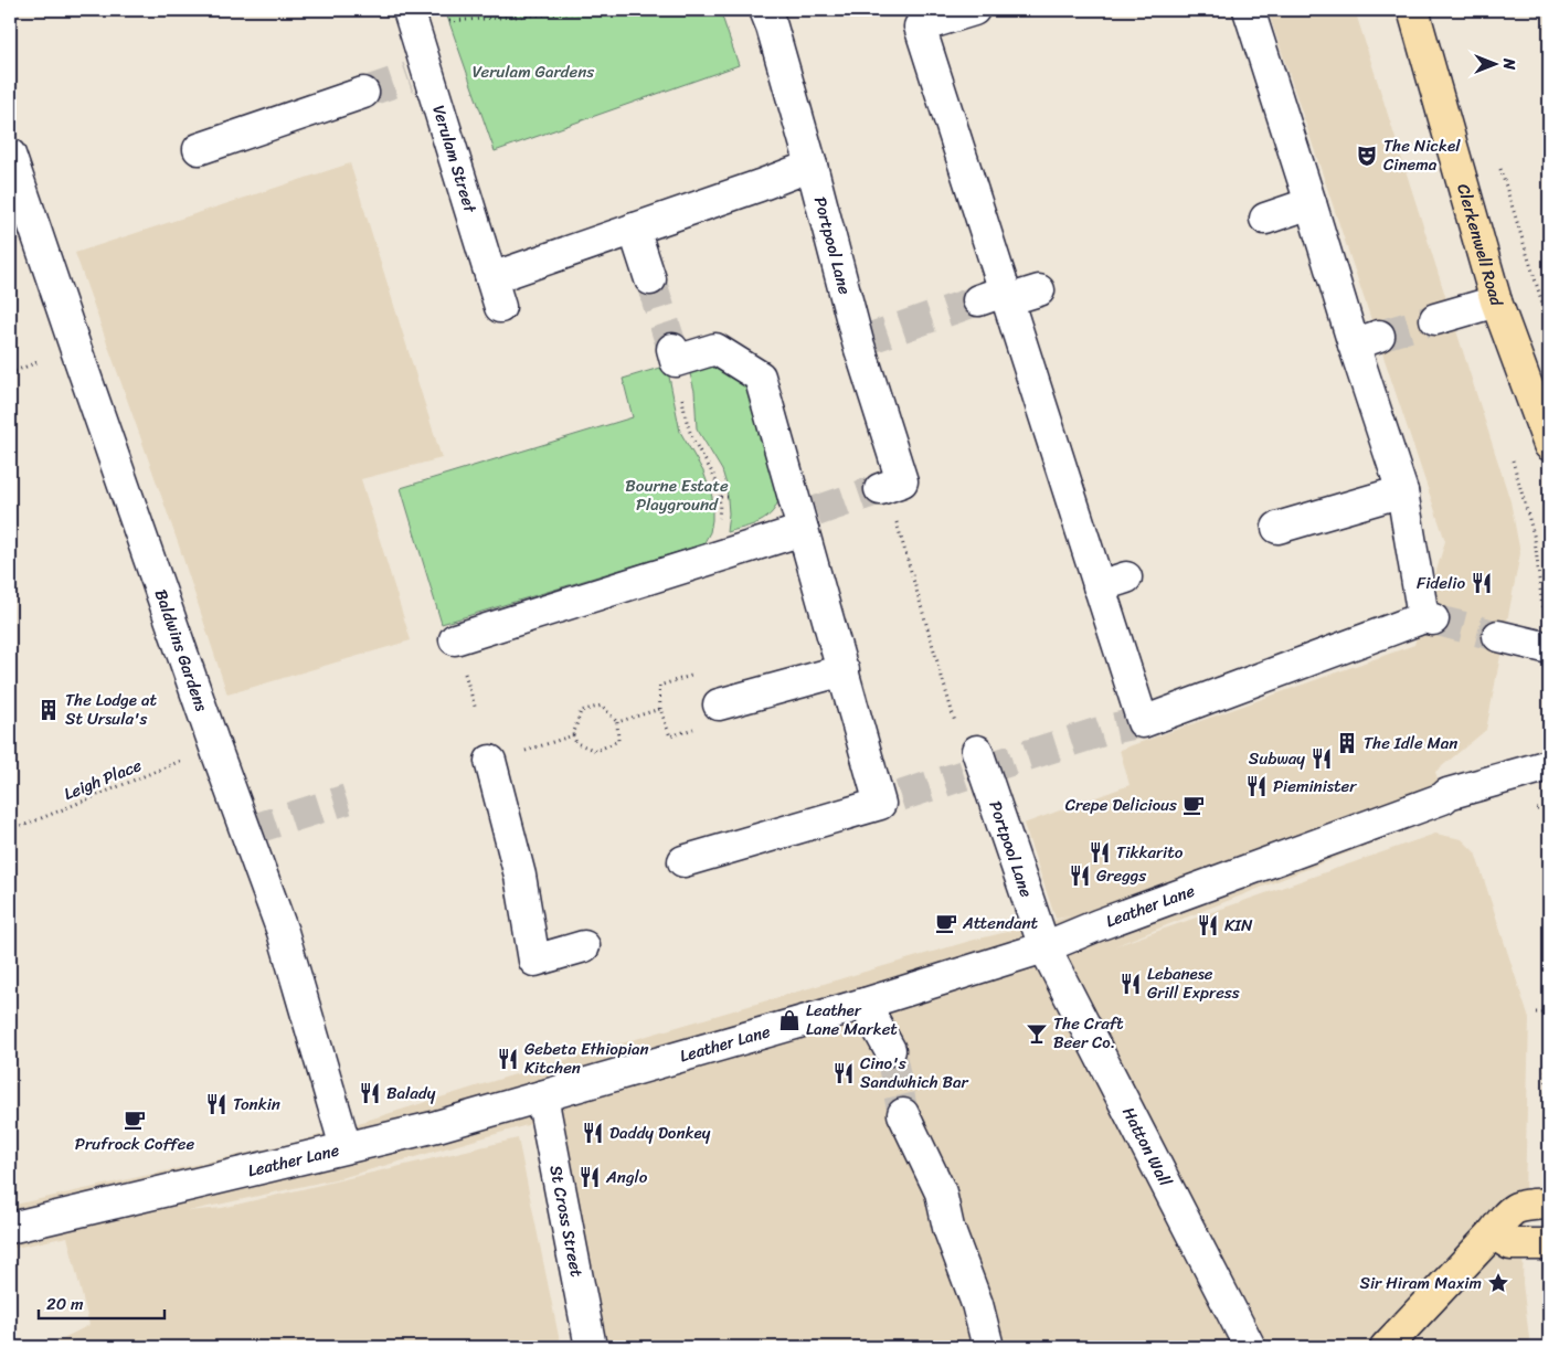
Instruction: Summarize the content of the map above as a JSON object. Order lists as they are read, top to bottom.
{
  "streets": {
    "main road": ["Clerkenwell Road"],
    "street": [
      "Verulam Street",
      "Portpool Lane",
      "Baldwins Gardens",
      "Leather Lane",
      "Hatton Wall",
      "St Cross Street"
    ],
    "path": ["Leigh Place"]
  },
  "crossings": [
    ["Portpool Lane", "Leather Lane"],
    ["Portpool Lane", "Hatton Wall"],
    ["Baldwins Gardens", "Leather Lane"],
    ["Leather Lane", "Hatton Wall"],
    ["Leather Lane", "St Cross Street"]
  ],
  "parks": ["Verulam Gardens", "Bourne Estate Playground"],
  "places": {
    "theatre": ["The Nickel Cinema"],
    "restaurant": [
      "Fidelio",
      "Subway",
      "Pieminister",
      "Tikkarito",
      "Greggs",
      "KIN",
      "Lebanese Grill Express",
      "Gebeta Ethiopian Kitchen",
      "Cino's Sandwhich Bar",
      "Balady",
      "Tonkin",
      "Daddy Donkey",
      "Anglo"
    ],
    "building": ["The Lodge at St Ursula's", "The Idle Man"],
    "cafe": ["Crepe Delicious", "Attendant", "Prufrock Coffee"],
    "shop": ["Leather Lane Market"],
    "bar": ["The Craft Beer Co."],
    "place": ["Sir Hiram Maxim"]
  },
  "scale_bar": "20 m",
  "north": "right"
}
